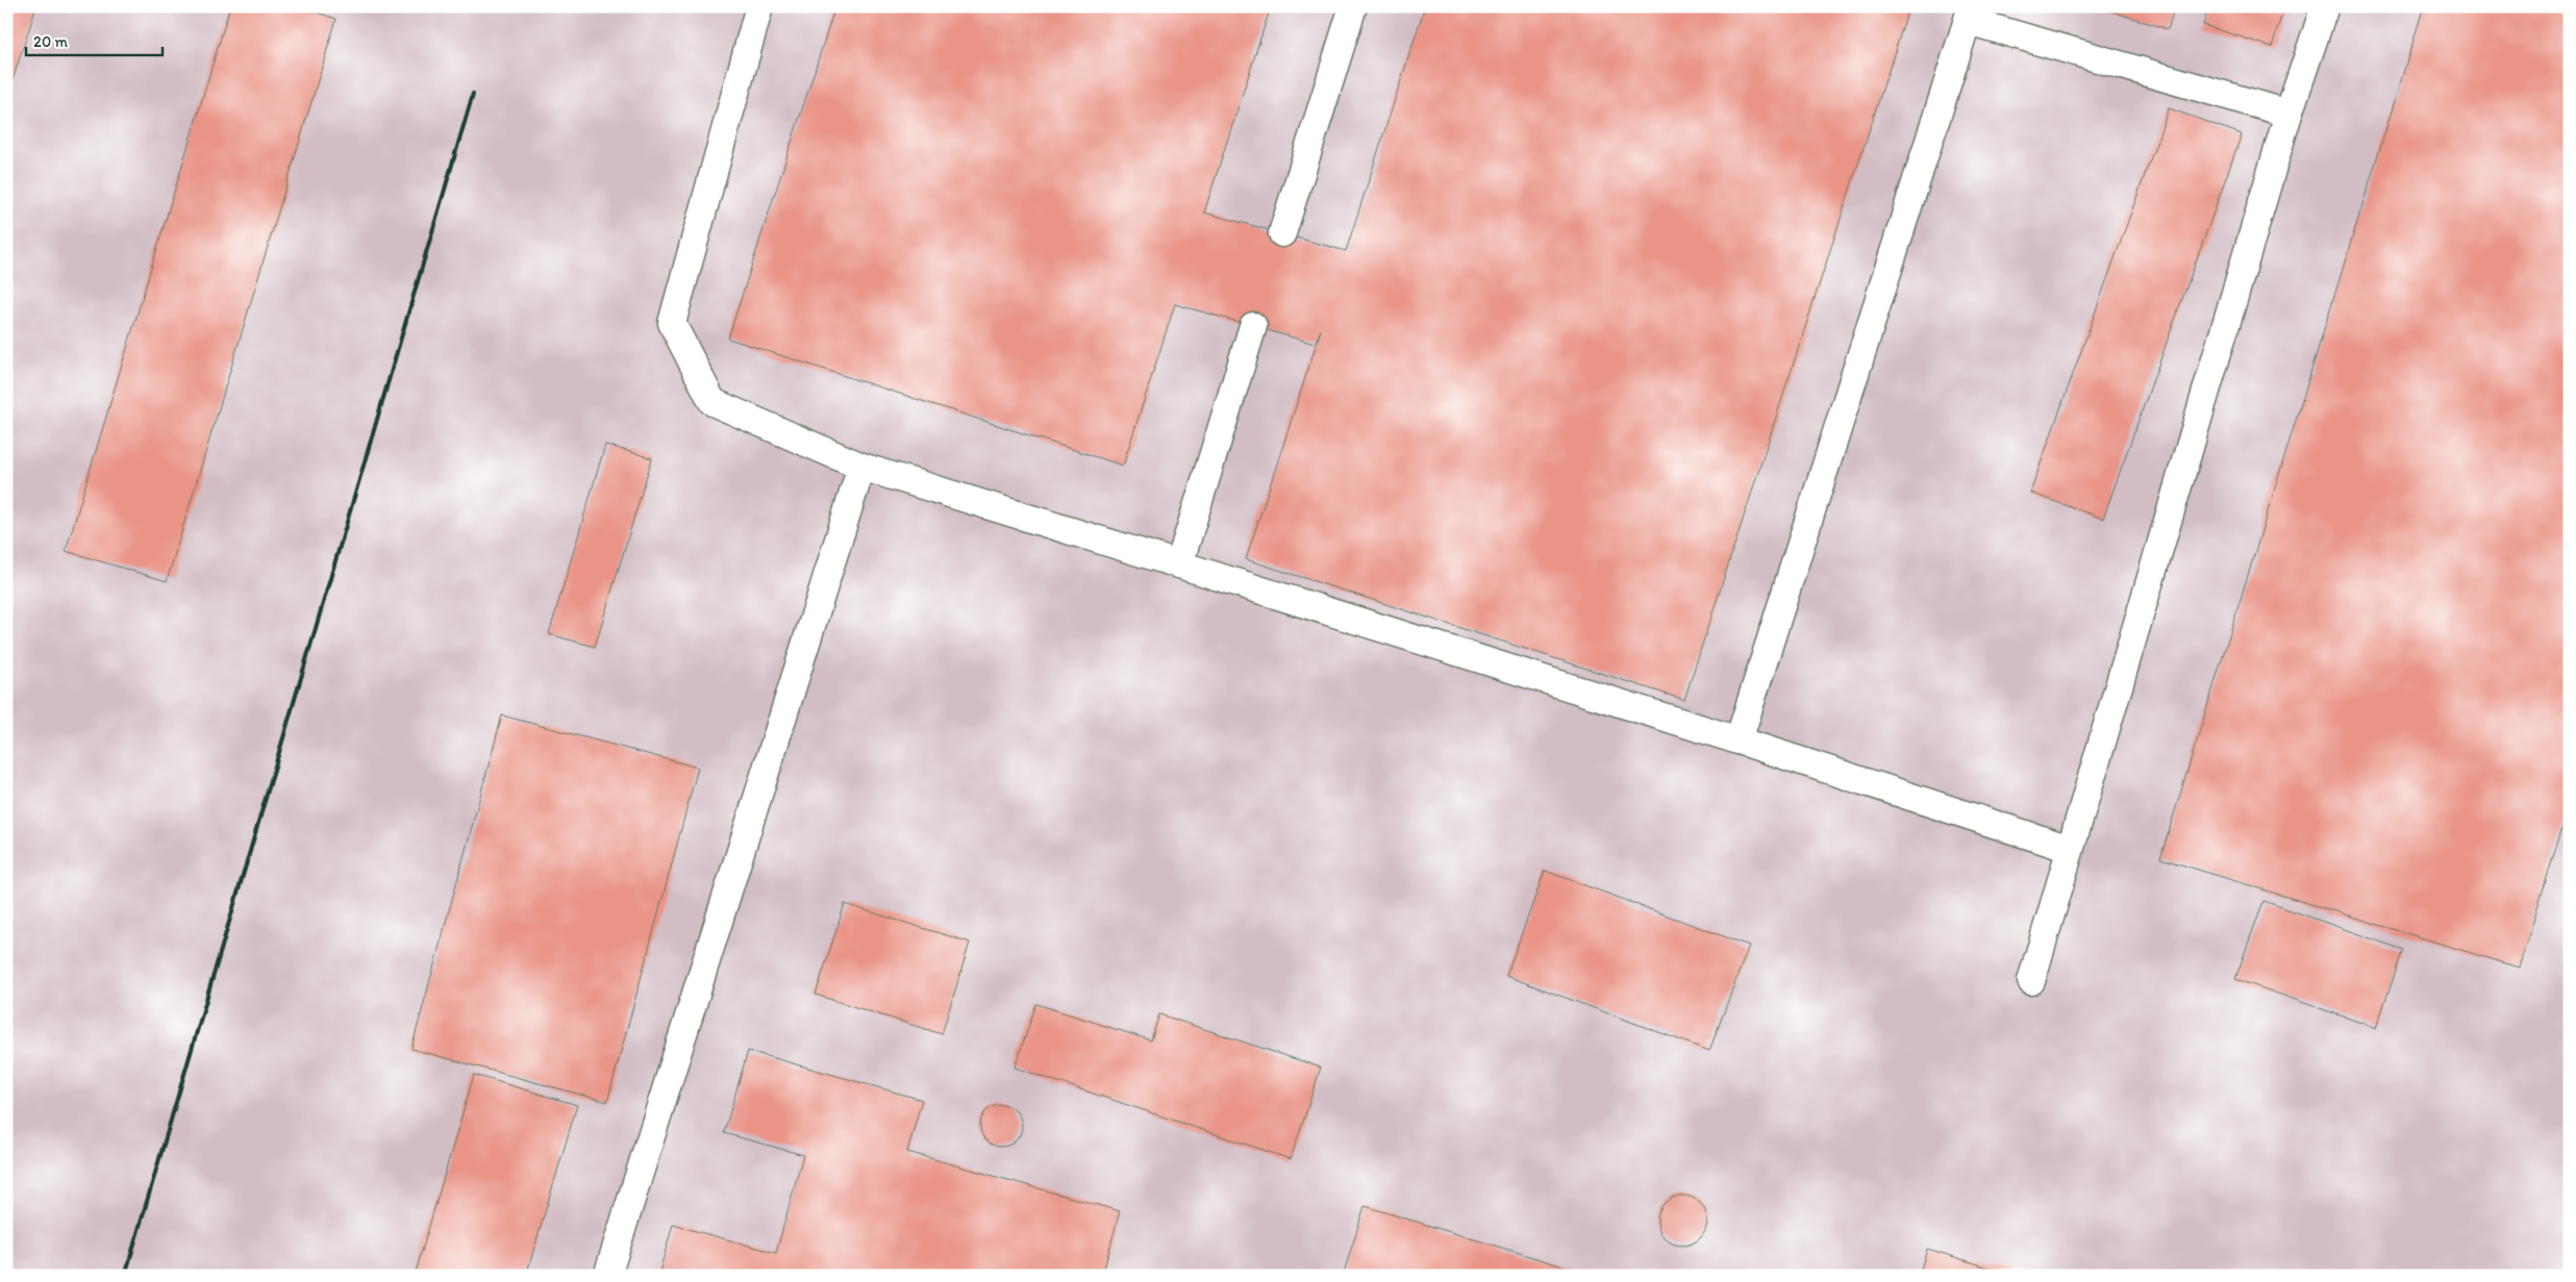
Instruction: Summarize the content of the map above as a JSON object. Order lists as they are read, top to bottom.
{
  "scale_bar": "20 m"
}
